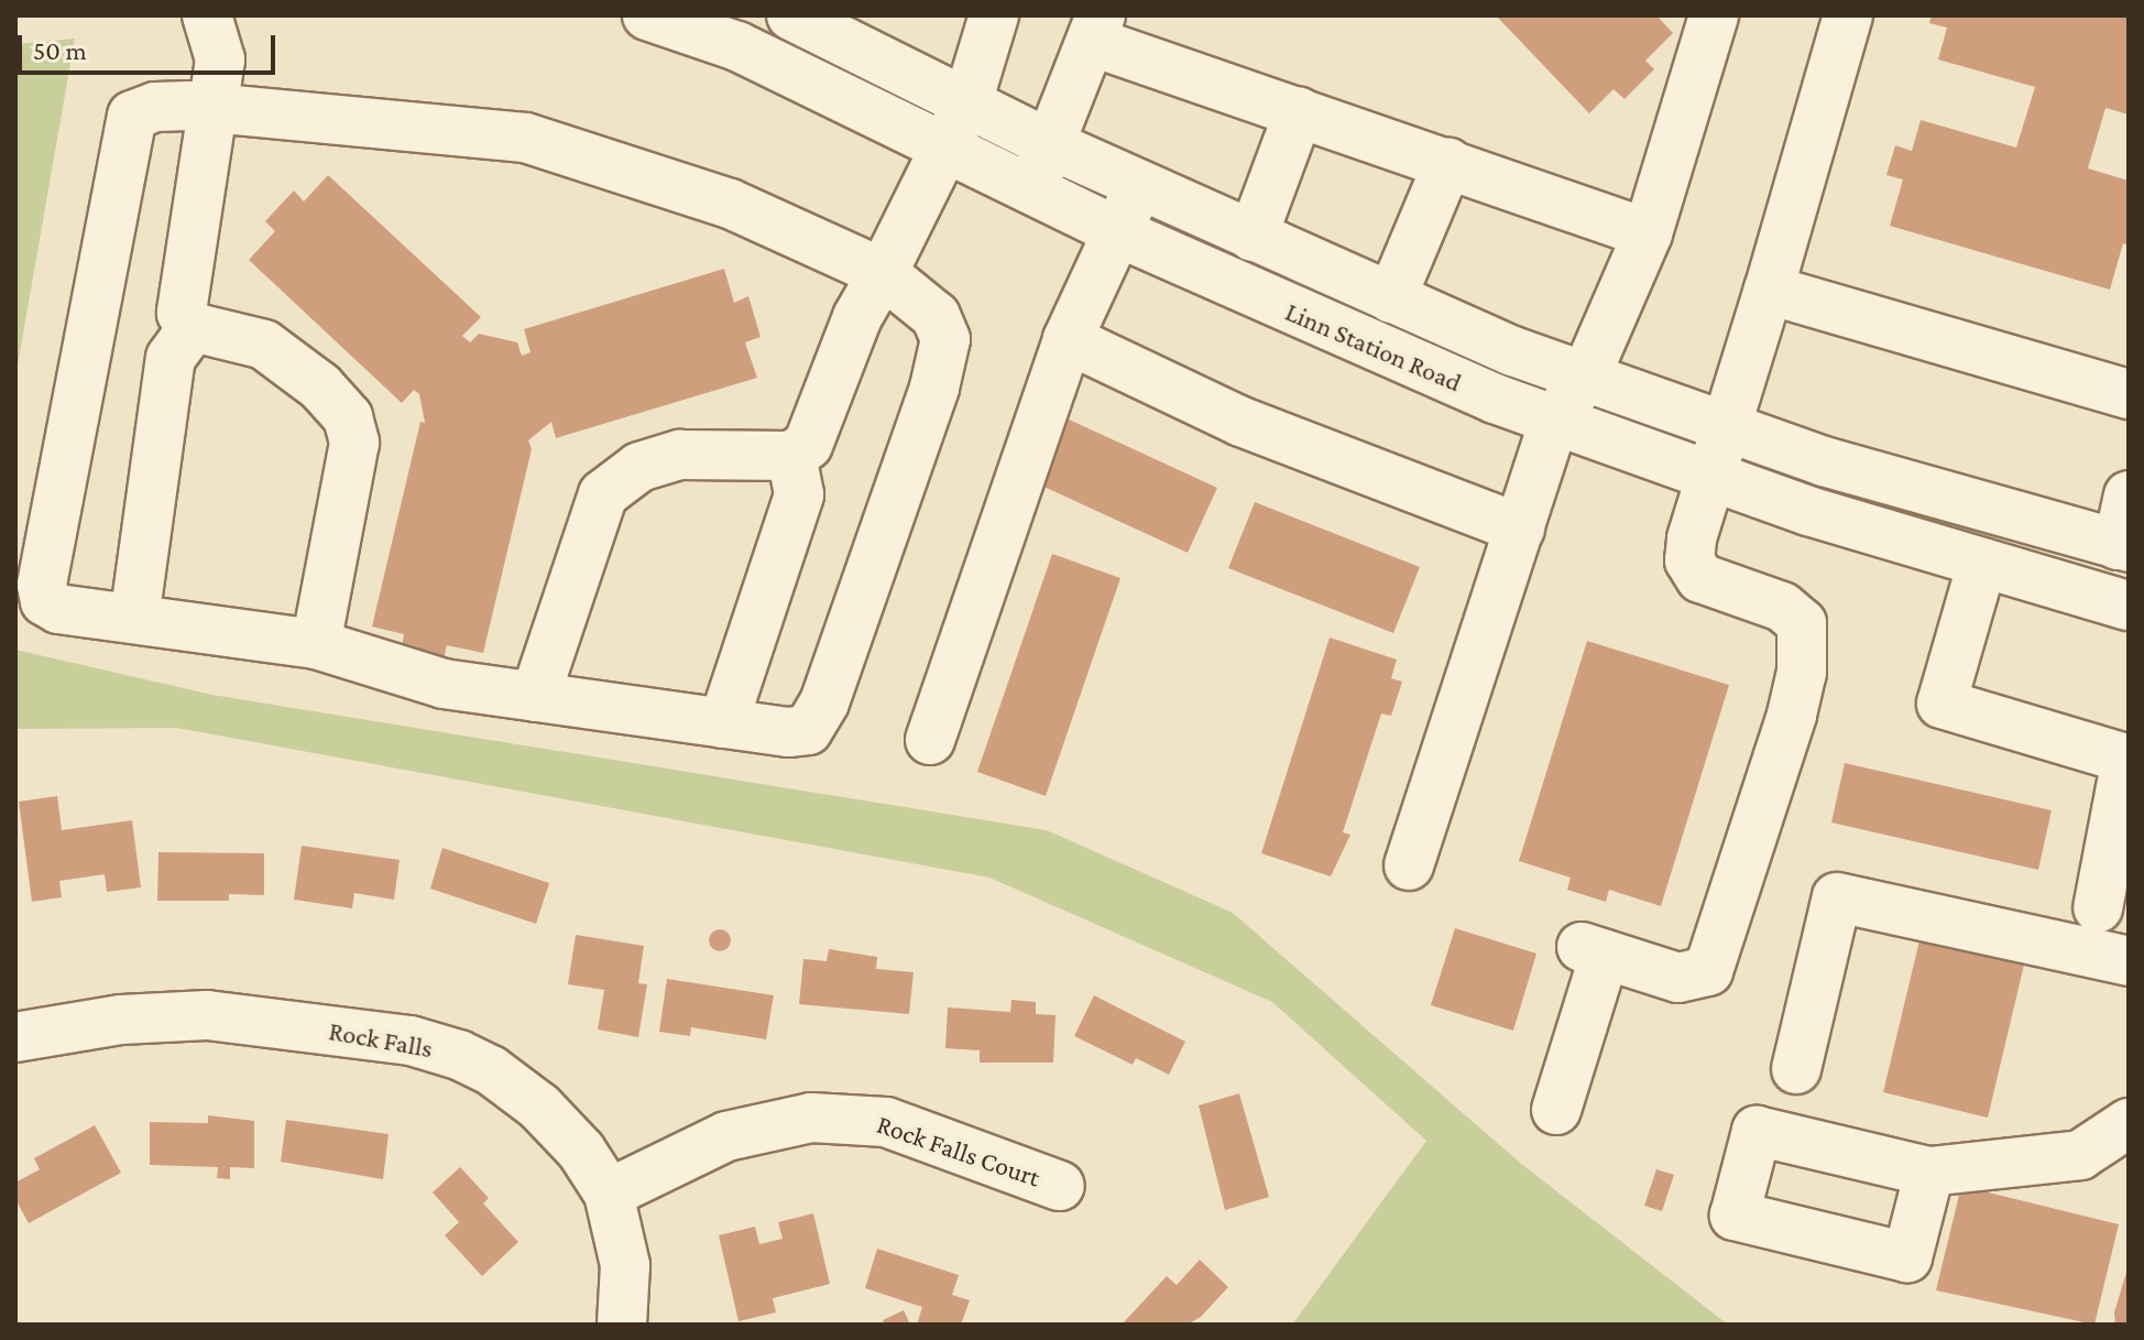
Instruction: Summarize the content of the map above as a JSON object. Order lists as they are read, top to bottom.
{
  "streets": {
    "street": ["Linn Station Road", "Rock Falls", "Rock Falls Court"]
  },
  "crossings": [
    ["Rock Falls", "Rock Falls Court"]
  ],
  "scale_bar": "50 m"
}
